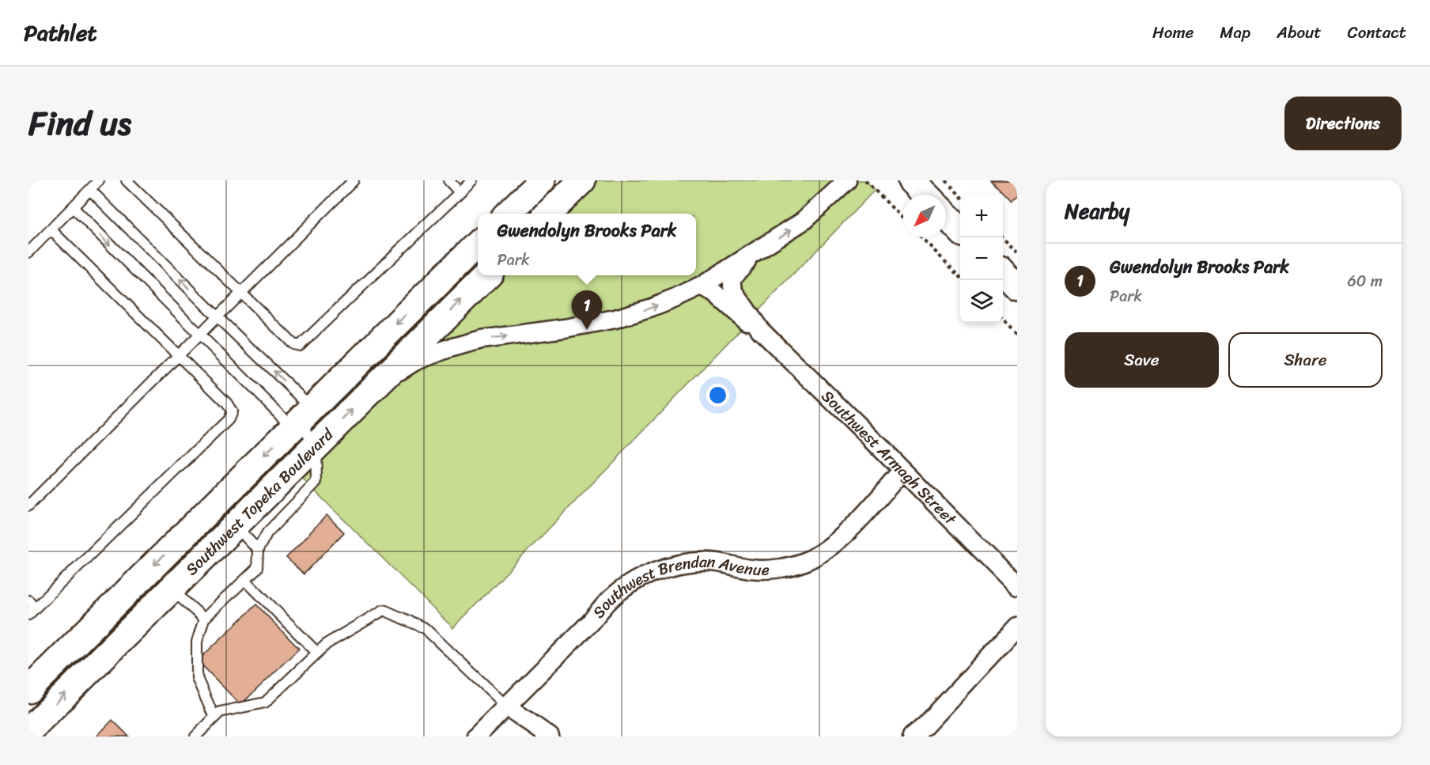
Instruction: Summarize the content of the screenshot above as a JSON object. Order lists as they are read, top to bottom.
{
  "streets": {
    "main road": ["Southwest Topeka Boulevard"],
    "street": ["Southwest Armagh Street", "Southwest Brendan Avenue"]
  },
  "crossings": [
    ["Southwest Armagh Street", "Southwest Brendan Avenue"]
  ],
  "north": "bottom left",
  "page": {
    "header": "Pathlet",
    "nav": [
      "Home",
      "Map",
      "About",
      "Contact"
    ],
    "title": "Find us",
    "buttons": [
      "Directions",
      ["Save", "Share"]
    ],
    "heading": "Nearby",
    "map_buttons": ["+", "−"],
    "popup": ["Gwendolyn Brooks Park", "Park"],
    "list": [
      {
        "mark": "1",
        "name": "Gwendolyn Brooks Park",
        "note": "Park",
        "value": "60 m"
      }
    ],
    "pins": "1"
  }
}
